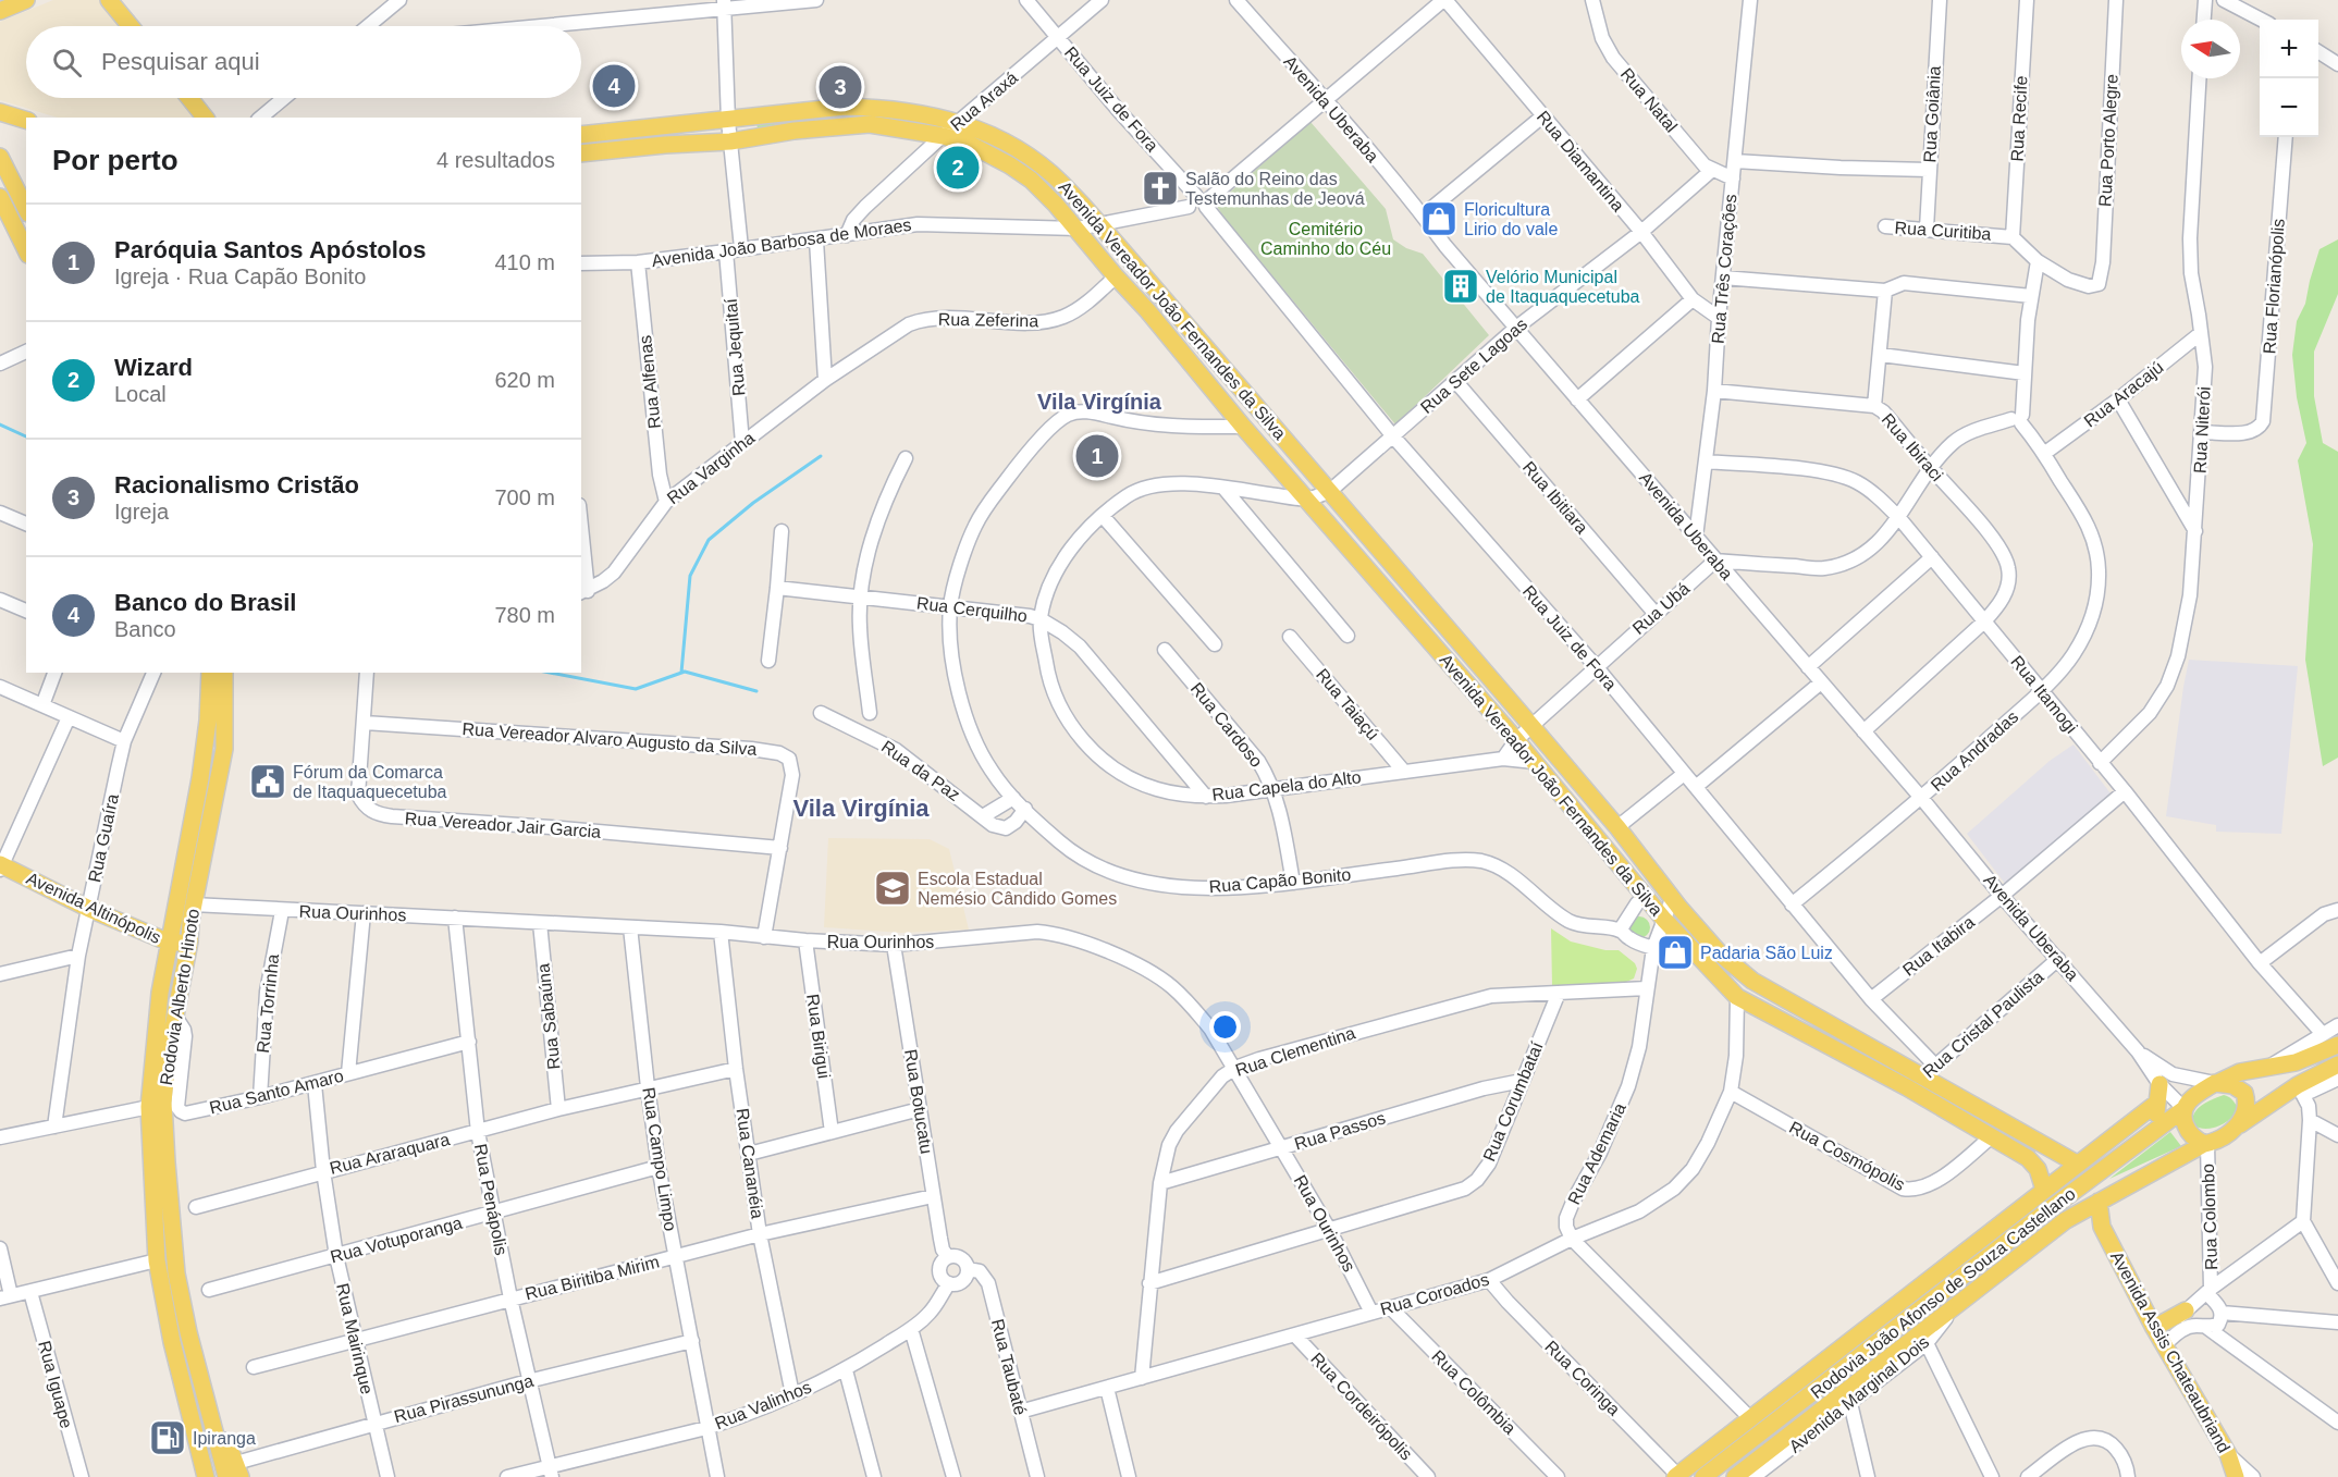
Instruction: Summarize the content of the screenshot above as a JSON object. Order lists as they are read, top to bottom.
{
  "streets": {
    "main road": [
      "Avenida Vereador João Fernandes da Silva",
      "Avenida Altinópolis",
      "Rodovia Alberto Hinoto",
      "Rodovia João Afonso de Souza Castellano",
      "Avenida Assis Chateaubriand"
    ],
    "street": [
      "Rua Juiz de Fora",
      "Rua Natal",
      "Rua Araxá",
      "Avenida Uberaba",
      "Rua Goiânia",
      "Rua Recife",
      "Rua Porto Alegre",
      "Rua Diamantina",
      "Rua Curitiba",
      "Avenida João Barbosa de Moraes",
      "Rua Três Corações",
      "Rua Florianópolis",
      "Rua Zeferina",
      "Rua Jequitaí",
      "Rua Sete Lagoas",
      "Rua Alfenas",
      "Rua Aracajú",
      "Rua Niterói",
      "Rua Ibiraci",
      "Rua Varginha",
      "Rua Ibitiara",
      "Rua Ubá",
      "Rua Cerquilho",
      "Rua Itamogi",
      "Rua Taiaçú",
      "Rua Cardoso",
      "Rua Vereador Alvaro Augusto da Silva",
      "Rua Andradas",
      "Rua da Paz",
      "Rua Capela do Alto",
      "Rua Vereador Jair Garcia",
      "Rua Guaíra",
      "Rua Capão Bonito",
      "Rua Ourinhos",
      "Rua Itabira",
      "Rua Torrinha",
      "Rua Sabaúna",
      "Rua Cristal Paulista",
      "Rua Birigui",
      "Rua Clementina",
      "Rua Santo Amaro",
      "Rua Botucatu",
      "Rua Corumbataí",
      "Rua Passos",
      "Rua Araraquara",
      "Rua Ademaria",
      "Rua Cosmópolis",
      "Rua Campo Limpo",
      "Rua Cananéia",
      "Rua Penápolis",
      "Rua Colombo",
      "Rua Votuporanga",
      "Rua Biritiba Mirim",
      "Rua Coroados",
      "Rua Mairinque",
      "Rua Taubaté",
      "Rua Coringa",
      "Rua Iguape",
      "Rua Colômbia",
      "Avenida Marginal Dois",
      "Rua Pirassununga",
      "Rua Valinhos",
      "Rua Cordeirópolis"
    ]
  },
  "crossings": [
    ["Rua Juiz de Fora", "Rua Araxá"],
    ["Rua Juiz de Fora", "Avenida João Barbosa de Moraes"],
    ["Rua Juiz de Fora", "Avenida Vereador João Fernandes da Silva"],
    ["Rua Juiz de Fora", "Rua Sete Lagoas"],
    ["Rua Juiz de Fora", "Rua Ubá"],
    ["Rua Juiz de Fora", "Rua Andradas"],
    ["Rua Juiz de Fora", "Rua Itabira"],
    ["Rua Juiz de Fora", "Rua Cristal Paulista"],
    ["Rua Natal", "Rua Três Corações"],
    ["Rua Natal", "Rua Sete Lagoas"],
    ["Rua Araxá", "Avenida João Barbosa de Moraes"],
    ["Rua Araxá", "Avenida Vereador João Fernandes da Silva"],
    ["Avenida Uberaba", "Rua Três Corações"],
    ["Avenida Uberaba", "Rua Sete Lagoas"],
    ["Avenida Uberaba", "Rua Ibiraci"],
    ["Avenida Uberaba", "Rua Ubá"],
    ["Avenida Uberaba", "Rua Andradas"],
    ["Avenida Uberaba", "Rua Itabira"],
    ["Avenida Uberaba", "Rua Cristal Paulista"],
    ["Avenida Uberaba", "Rua Colombo"],
    ["Avenida Uberaba", "Rodovia João Afonso de Souza Castellano"],
    ["Rua Goiânia", "Rua Curitiba"],
    ["Rua Recife", "Rua Curitiba"],
    ["Rua Porto Alegre", "Rua Curitiba"],
    ["Rua Diamantina", "Rua Três Corações"],
    ["Rua Diamantina", "Rua Sete Lagoas"],
    ["Avenida João Barbosa de Moraes", "Avenida Vereador João Fernandes da Silva"],
    ["Avenida João Barbosa de Moraes", "Rua Jequitaí"],
    ["Avenida João Barbosa de Moraes", "Rua Alfenas"],
    ["Rua Três Corações", "Rua Ibiraci"],
    ["Rua Três Corações", "Rua Itamogi"],
    ["Rua Florianópolis", "Rua Niterói"],
    ["Avenida Vereador João Fernandes da Silva", "Rua Zeferina"],
    ["Avenida Vereador João Fernandes da Silva", "Rua Sete Lagoas"],
    ["Avenida Vereador João Fernandes da Silva", "Rua Ubá"],
    ["Avenida Vereador João Fernandes da Silva", "Rua Capela do Alto"],
    ["Avenida Vereador João Fernandes da Silva", "Rua Capão Bonito"],
    ["Avenida Vereador João Fernandes da Silva", "Rua Cristal Paulista"],
    ["Avenida Vereador João Fernandes da Silva", "Rua Ademaria"],
    ["Avenida Vereador João Fernandes da Silva", "Rua Cosmópolis"],
    ["Avenida Vereador João Fernandes da Silva", "Rua Coroados"],
    ["Rua Zeferina", "Rua Varginha"],
    ["Rua Jequitaí", "Rua Varginha"],
    ["Rua Sete Lagoas", "Rua Ibitiara"],
    ["Rua Alfenas", "Rua Varginha"],
    ["Rua Aracajú", "Rua Niterói"],
    ["Rua Aracajú", "Rua Andradas"],
    ["Rua Niterói", "Rua Itamogi"],
    ["Rua Ibiraci", "Rua Itamogi"],
    ["Rua Ibitiara", "Rua Ubá"],
    ["Rua Cerquilho", "Rua Capela do Alto"],
    ["Rua Cerquilho", "Rua Capão Bonito"],
    ["Rua Itamogi", "Rua Andradas"],
    ["Rua Itamogi", "Rua Itabira"],
    ["Rua Taiaçú", "Rua Capela do Alto"],
    ["Rua Cardoso", "Rua Capela do Alto"],
    ["Rua Cardoso", "Rua Capão Bonito"],
    ["Rua Vereador Alvaro Augusto da Silva", "Rua Vereador Jair Garcia"],
    ["Rua Vereador Alvaro Augusto da Silva", "Rua Ourinhos"],
    ["Rua da Paz", "Rua Capão Bonito"],
    ["Rua Guaíra", "Avenida Altinópolis"],
    ["Rua Capão Bonito", "Rua Ademaria"],
    ["Avenida Altinópolis", "Rodovia Alberto Hinoto"],
    ["Rua Ourinhos", "Rodovia Alberto Hinoto"],
    ["Rua Ourinhos", "Rua Torrinha"],
    ["Rua Ourinhos", "Rua Sabaúna"],
    ["Rua Ourinhos", "Rua Birigui"],
    ["Rua Ourinhos", "Rua Clementina"],
    ["Rua Ourinhos", "Rua Botucatu"],
    ["Rua Ourinhos", "Rua Corumbataí"],
    ["Rua Ourinhos", "Rua Passos"],
    ["Rua Ourinhos", "Rua Campo Limpo"],
    ["Rua Ourinhos", "Rua Cananéia"],
    ["Rua Ourinhos", "Rua Penápolis"],
    ["Rua Ourinhos", "Rua Coroados"],
    ["Rodovia Alberto Hinoto", "Rua Santo Amaro"],
    ["Rua Torrinha", "Rua Santo Amaro"],
    ["Rua Sabaúna", "Rua Araraquara"],
    ["Rua Clementina", "Rua Corumbataí"],
    ["Rua Clementina", "Rua Passos"],
    ["Rua Clementina", "Rua Ademaria"],
    ["Rua Clementina", "Rua Coroados"],
    ["Rua Santo Amaro", "Rua Penápolis"],
    ["Rua Santo Amaro", "Rua Mairinque"],
    ["Rua Botucatu", "Rua Biritiba Mirim"],
    ["Rua Botucatu", "Rua Taubaté"],
    ["Rua Botucatu", "Rua Valinhos"],
    ["Rua Corumbataí", "Rua Passos"],
    ["Rua Araraquara", "Rua Campo Limpo"],
    ["Rua Araraquara", "Rua Cananéia"],
    ["Rua Araraquara", "Rua Penápolis"],
    ["Rua Araraquara", "Rua Mairinque"],
    ["Rua Ademaria", "Rua Coroados"],
    ["Rua Cosmópolis", "Rua Coroados"],
    ["Rua Campo Limpo", "Rua Votuporanga"],
    ["Rua Campo Limpo", "Rua Biritiba Mirim"],
    ["Rua Campo Limpo", "Rua Pirassununga"],
    ["Rua Campo Limpo", "Rua Valinhos"],
    ["Rua Cananéia", "Rua Biritiba Mirim"],
    ["Rua Cananéia", "Rua Valinhos"],
    ["Rua Penápolis", "Rua Votuporanga"],
    ["Rua Penápolis", "Rua Biritiba Mirim"],
    ["Rua Penápolis", "Rua Pirassununga"],
    ["Rua Penápolis", "Rua Valinhos"],
    ["Rua Colombo", "Rodovia João Afonso de Souza Castellano"],
    ["Rua Votuporanga", "Rua Mairinque"],
    ["Rua Biritiba Mirim", "Rua Mairinque"],
    ["Rodovia João Afonso de Souza Castellano", "Avenida Assis Chateaubriand"],
    ["Rodovia João Afonso de Souza Castellano", "Avenida Marginal Dois"],
    ["Rua Coroados", "Rua Taubaté"],
    ["Rua Coroados", "Rua Coringa"],
    ["Rua Coroados", "Rua Colômbia"],
    ["Rua Coroados", "Rua Cordeirópolis"],
    ["Rua Mairinque", "Rua Pirassununga"],
    ["Rua Taubaté", "Rua Valinhos"]
  ],
  "districts": ["Vila Virgínia", "Vila Virgínia"],
  "parks": ["Cemitério Caminho do Céu"],
  "places": {
    "church": ["Salão do Reino das Testemunhas de Jeová"],
    "shop": ["Floricultura Lirio do vale", "Padaria São Luiz"],
    "building": ["Velório Municipal de Itaquaquecetuba"],
    "public building": ["Fórum da Comarca de Itaquaquecetuba"],
    "school or university": ["Escola Estadual Nemésio Cândido Gomes"],
    "fuel station": ["Ipiranga"]
  },
  "north": "left",
  "page": {
    "map_buttons": ["+", "−"],
    "search": "Pesquisar aqui",
    "pins": [
      "4",
      "3",
      "2",
      "1"
    ],
    "heading": ["Por perto", "4 resultados"],
    "list": [
      {
        "mark": "1",
        "name": "Paróquia Santos Apóstolos",
        "note": "Igreja · Rua Capão Bonito",
        "value": "410 m"
      },
      {
        "mark": "2",
        "name": "Wizard",
        "note": "Local",
        "value": "620 m"
      },
      {
        "mark": "3",
        "name": "Racionalismo Cristão",
        "note": "Igreja",
        "value": "700 m"
      },
      {
        "mark": "4",
        "name": "Banco do Brasil",
        "note": "Banco",
        "value": "780 m"
      }
    ]
  }
}
